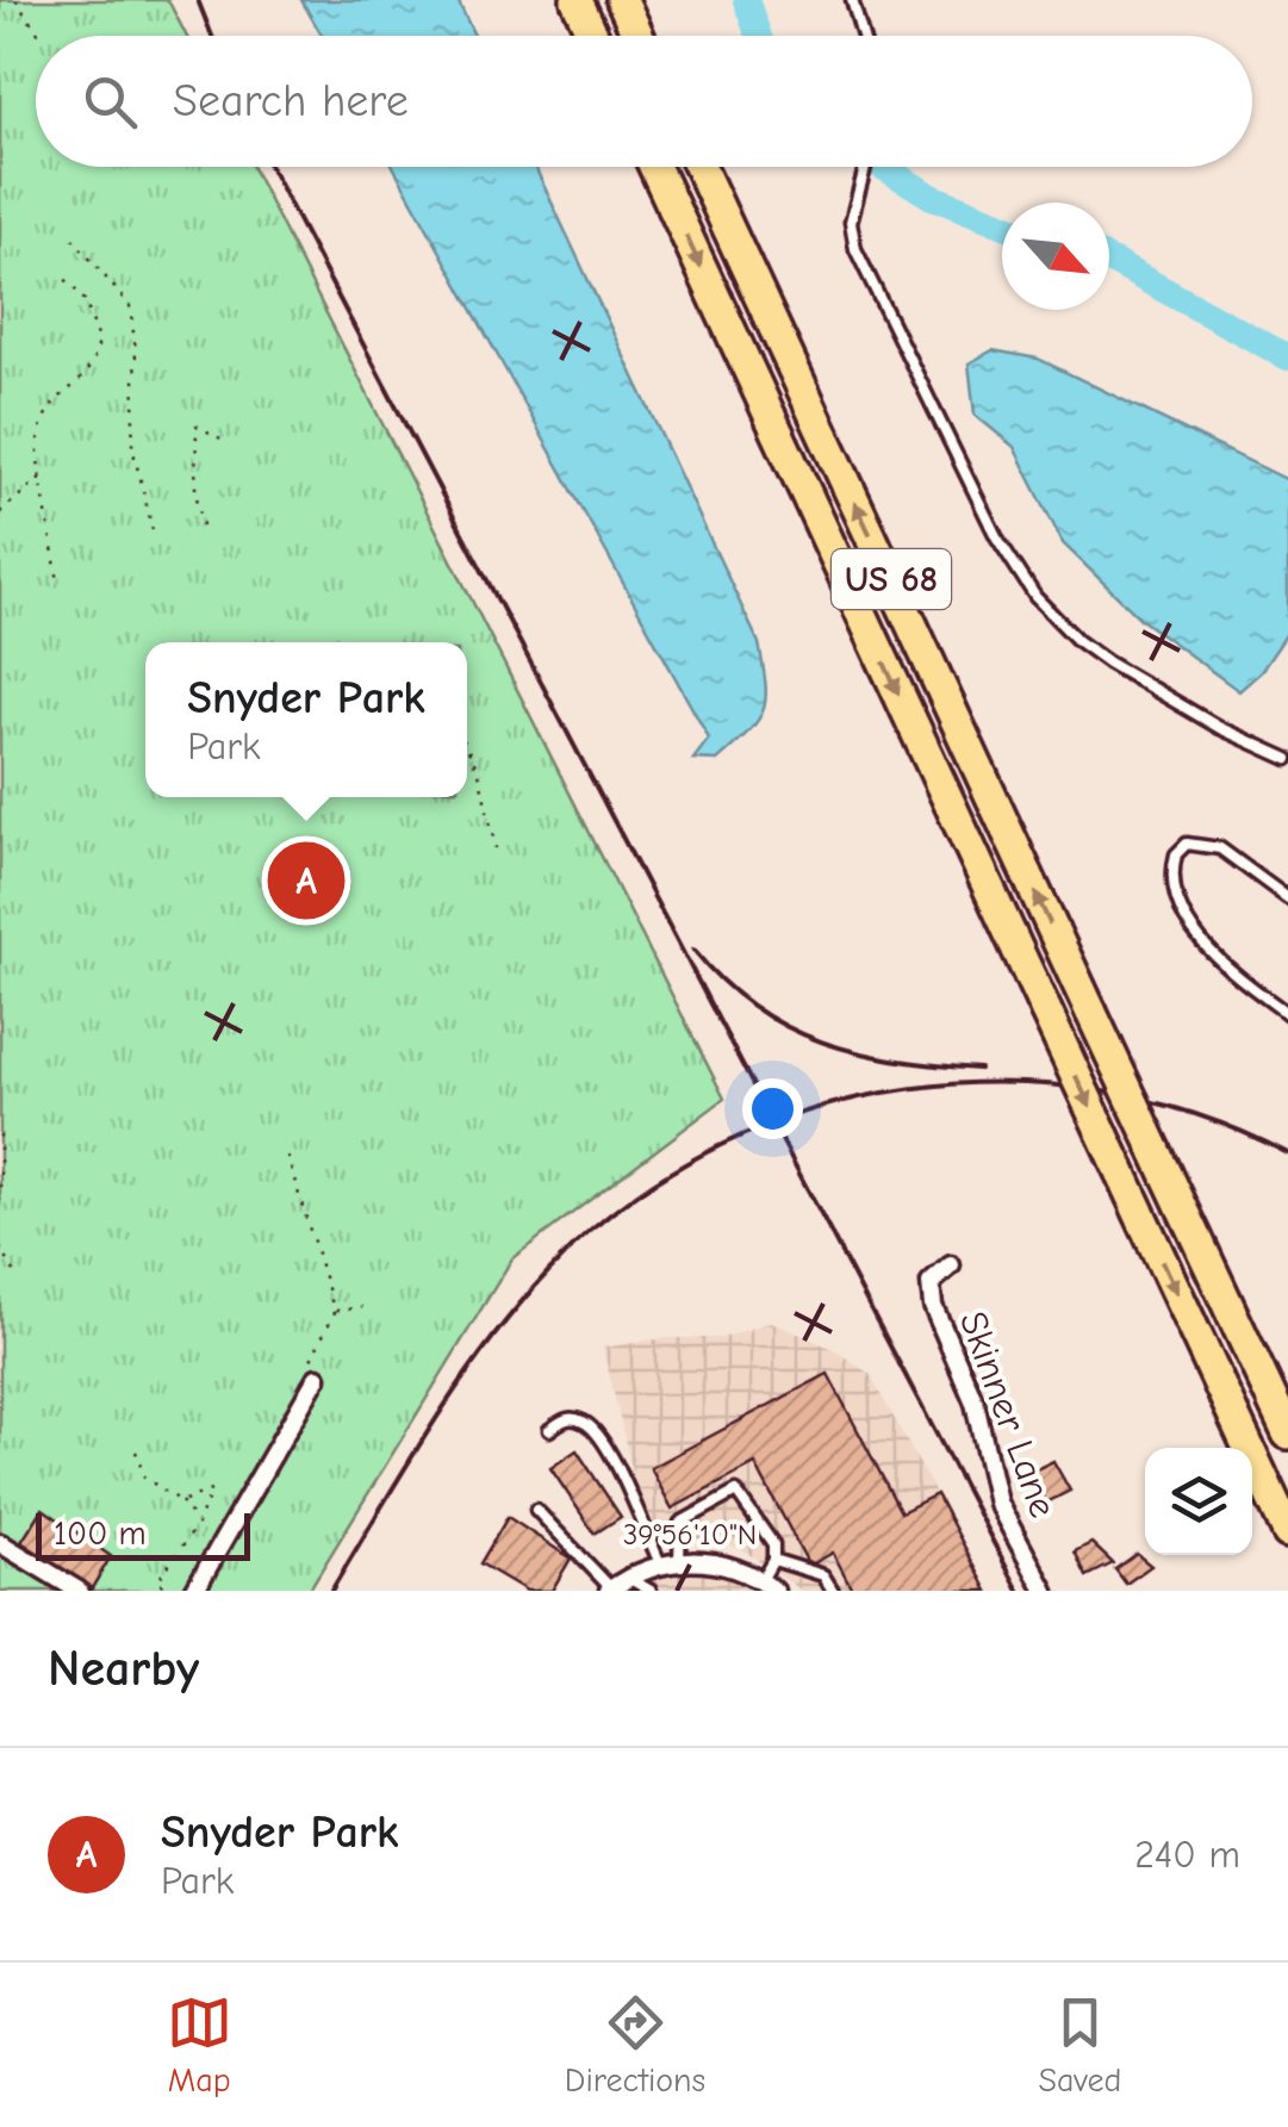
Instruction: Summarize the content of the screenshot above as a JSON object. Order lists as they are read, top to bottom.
{
  "streets": {
    "highway": ["US 68"],
    "street": ["Skinner Lane"]
  },
  "scale_bar": "100 m",
  "north": "bottom right",
  "page": {
    "search": "Search here",
    "popup": ["Snyder Park", "Park"],
    "pins": "A",
    "scale": "100 m",
    "heading": "Nearby",
    "list": [
      {
        "mark": "A",
        "name": "Snyder Park",
        "note": "Park",
        "value": "240 m"
      }
    ],
    "nav": ["Map", "Directions", "Saved"]
  },
  "coordinates": ["39°56'10\"N"]
}
